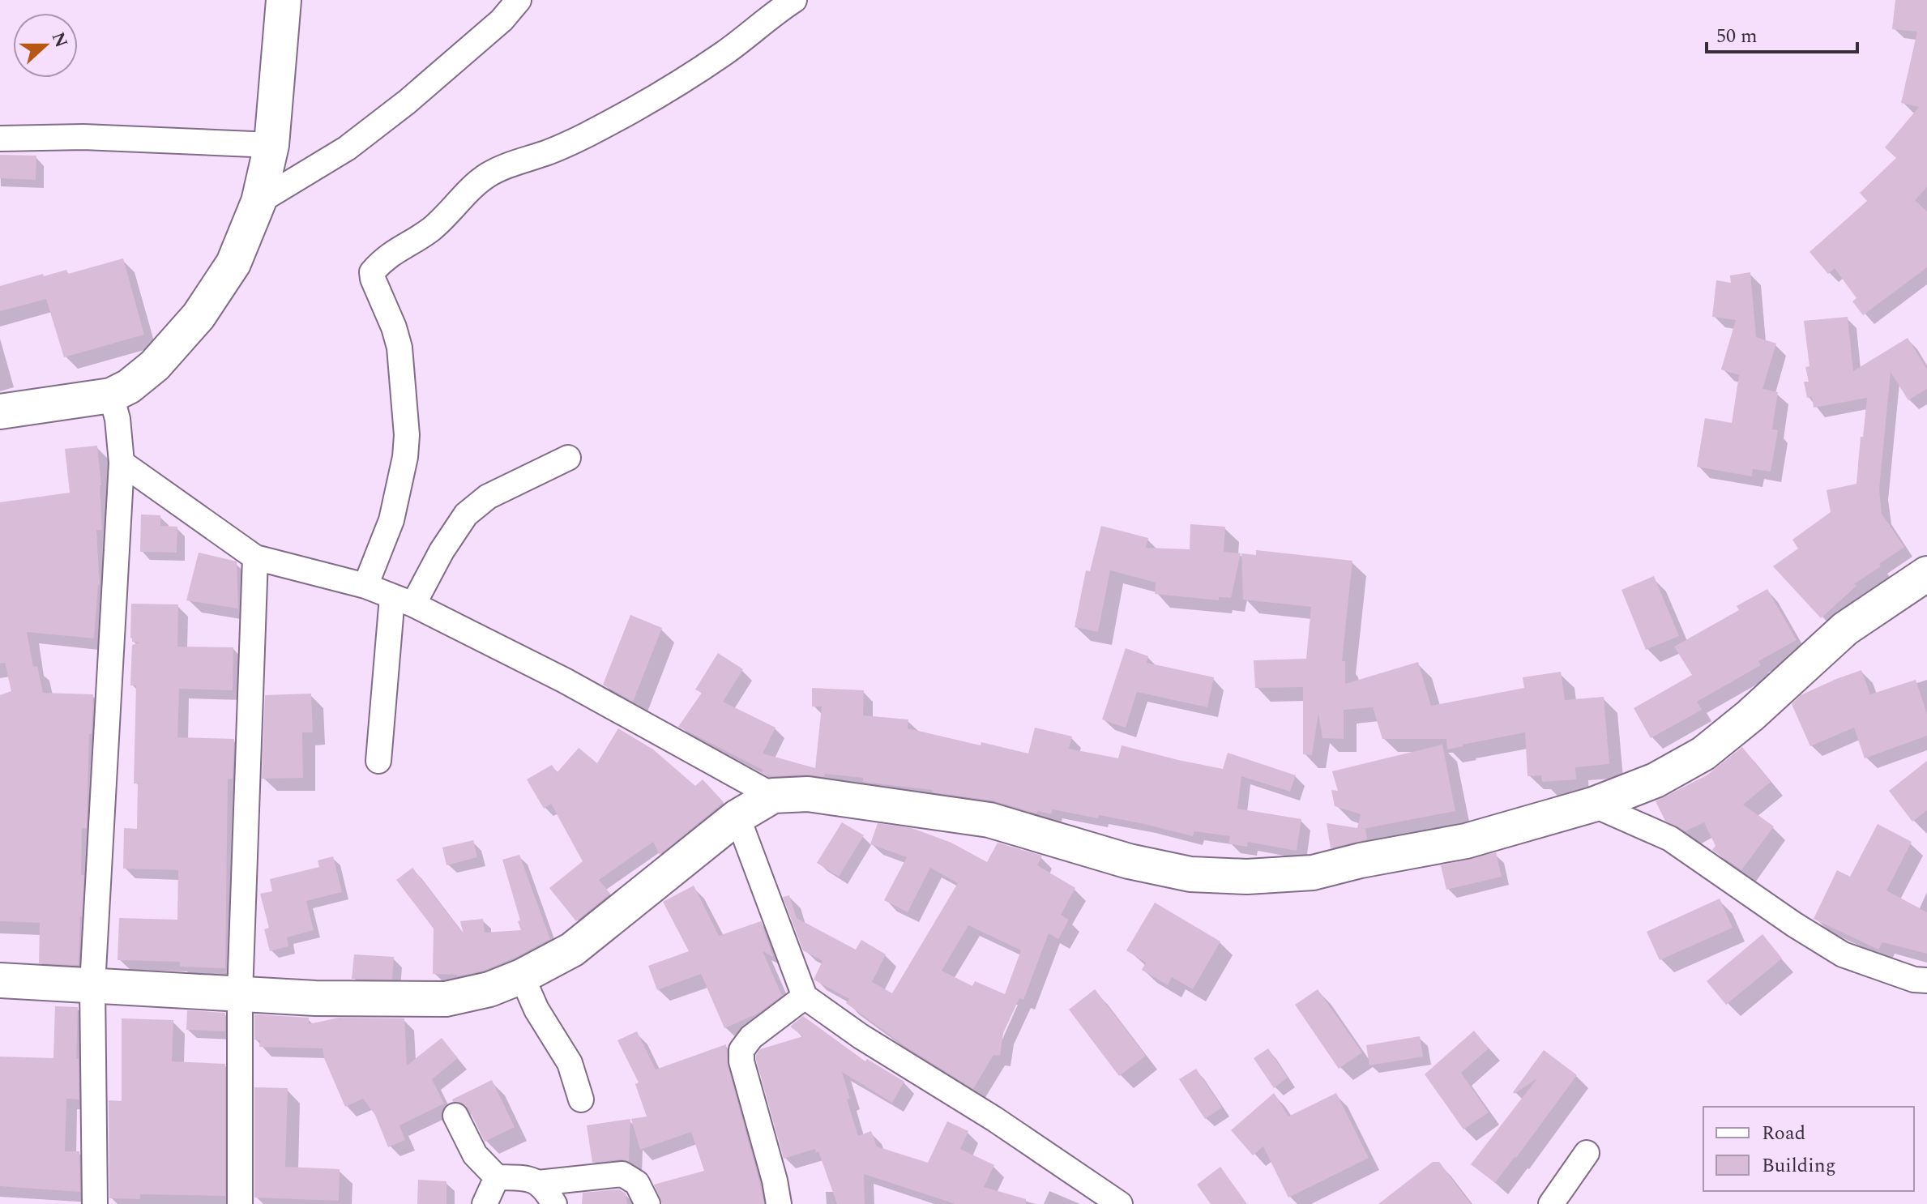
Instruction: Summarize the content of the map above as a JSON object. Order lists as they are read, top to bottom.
{
  "legend": ["Road", "Building"],
  "scale_bar": "50 m",
  "north": "right"
}
